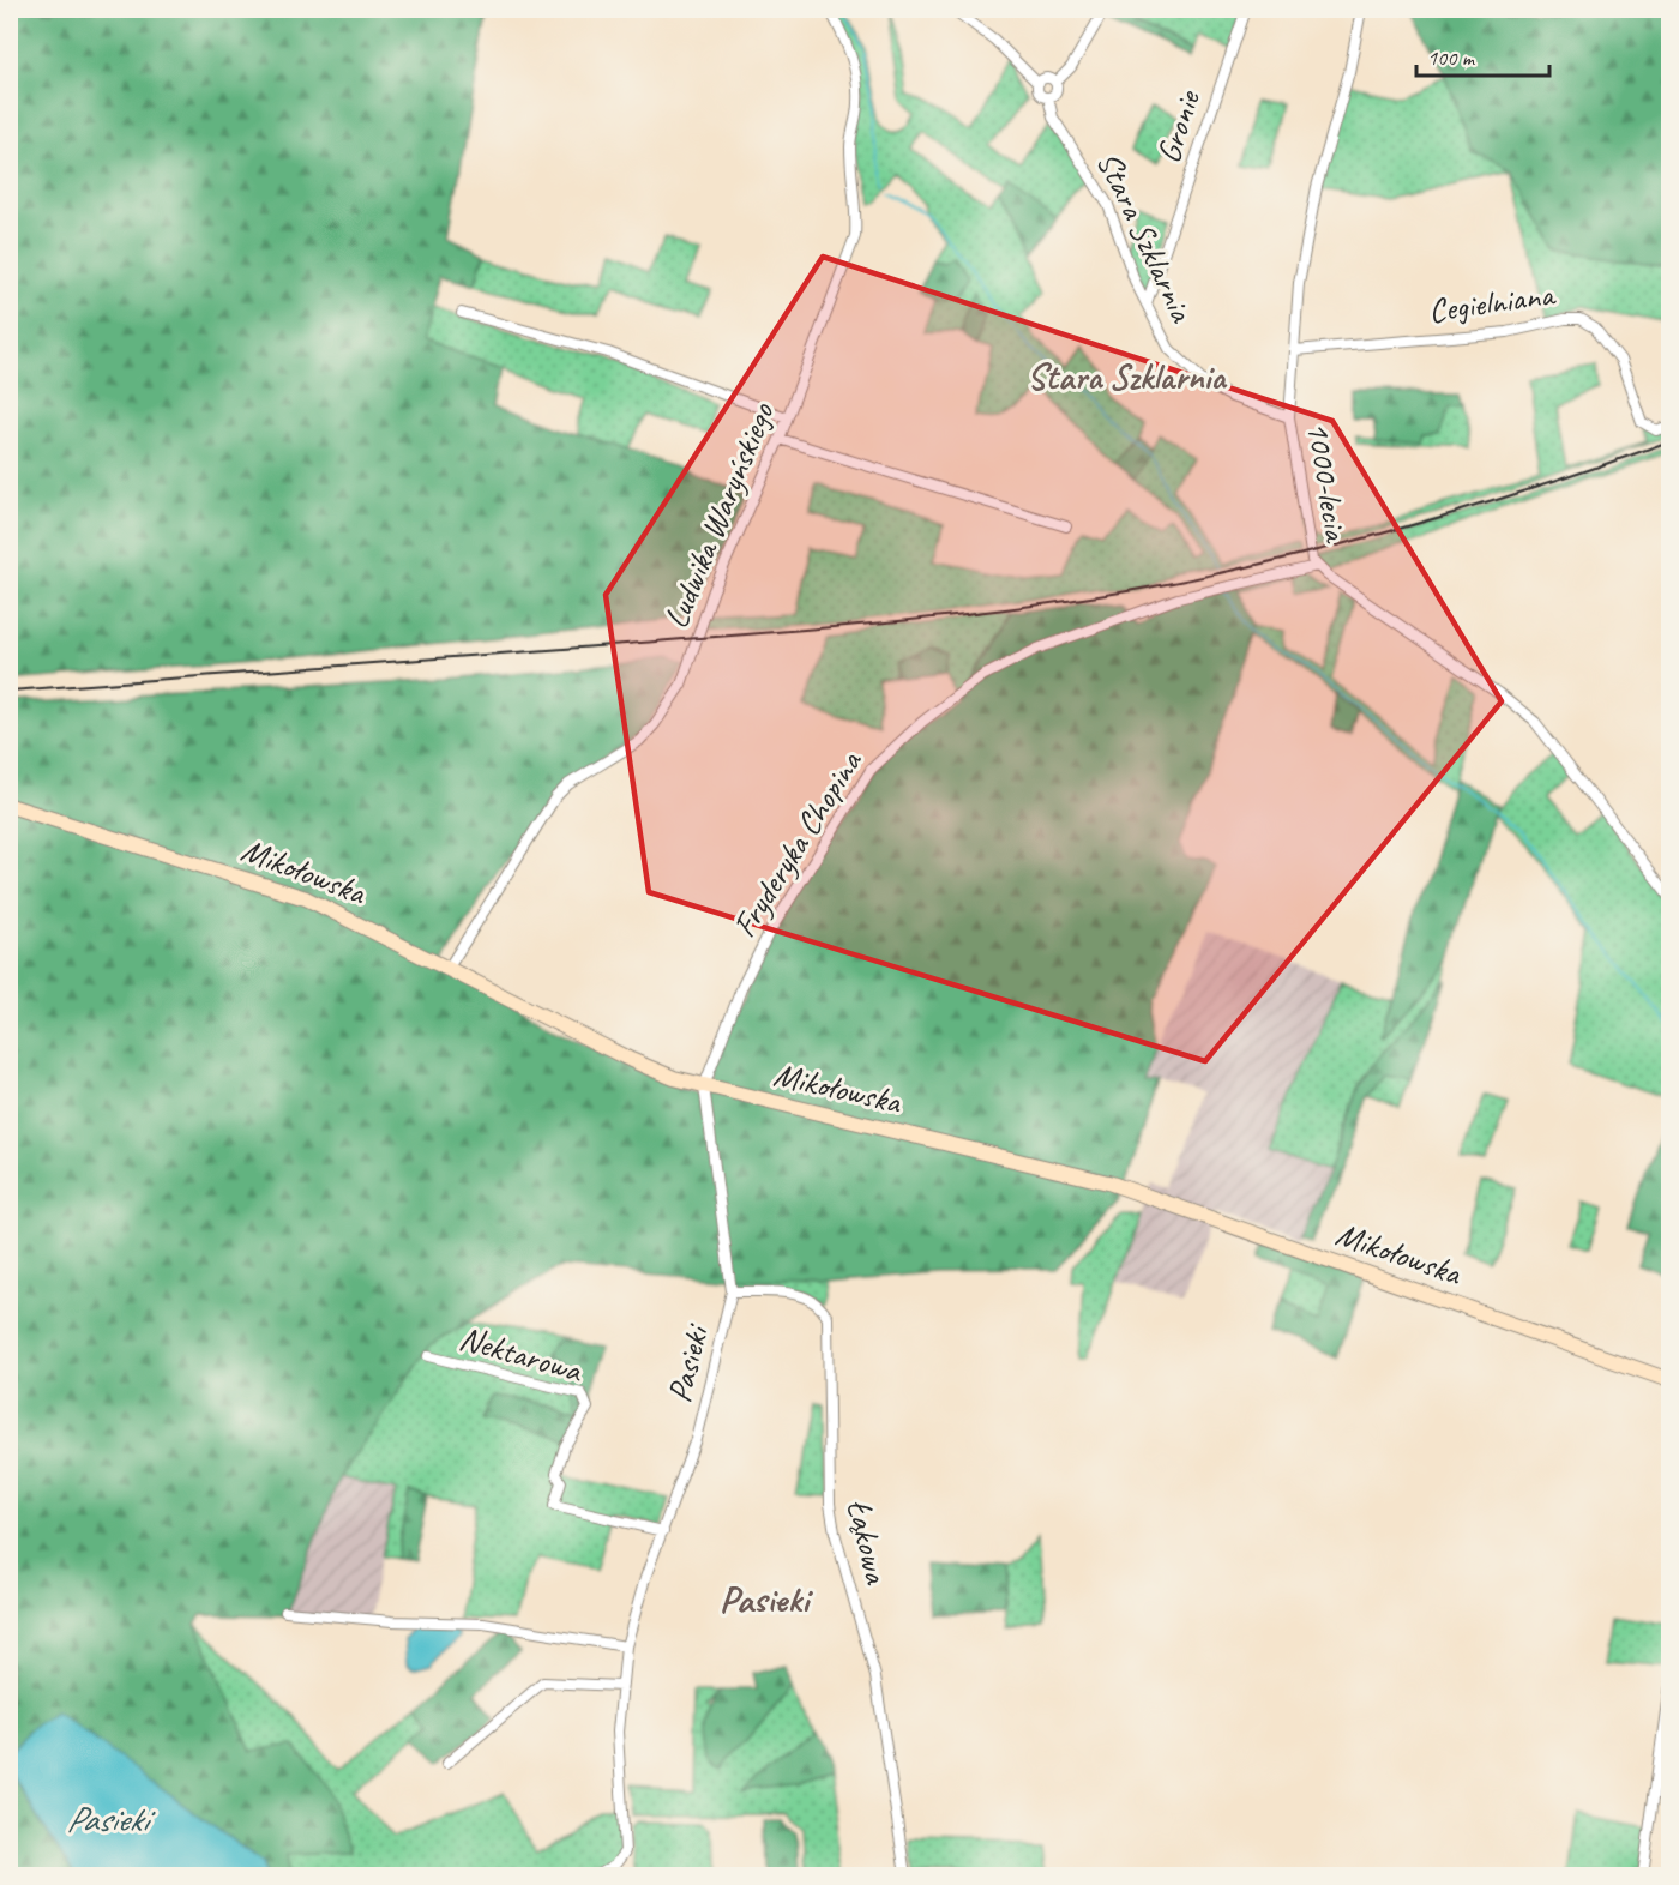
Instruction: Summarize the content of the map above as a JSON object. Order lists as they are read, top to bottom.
{
  "streets": {
    "main road": ["Mikołowska"],
    "street": [
      "Gronie",
      "Stara Szklarnia",
      "Cegielniana",
      "1000-lecia",
      "Ludwika Waryńskiego",
      "Fryderyka Chopina",
      "Nektarowa",
      "Pasieki",
      "Łąkowa"
    ]
  },
  "crossings": [
    ["Gronie", "Stara Szklarnia"],
    ["Stara Szklarnia", "1000-lecia"],
    ["Cegielniana", "1000-lecia"],
    ["1000-lecia", "Fryderyka Chopina"],
    ["Ludwika Waryńskiego", "Mikołowska"],
    ["Fryderyka Chopina", "Mikołowska"],
    ["Fryderyka Chopina", "Pasieki"],
    ["Mikołowska", "Pasieki"],
    ["Nektarowa", "Pasieki"],
    ["Pasieki", "Łąkowa"]
  ],
  "districts": ["Stara Szklarnia", "Pasieki"],
  "water": ["Pasieki"],
  "scale_bar": "100 m"
}
